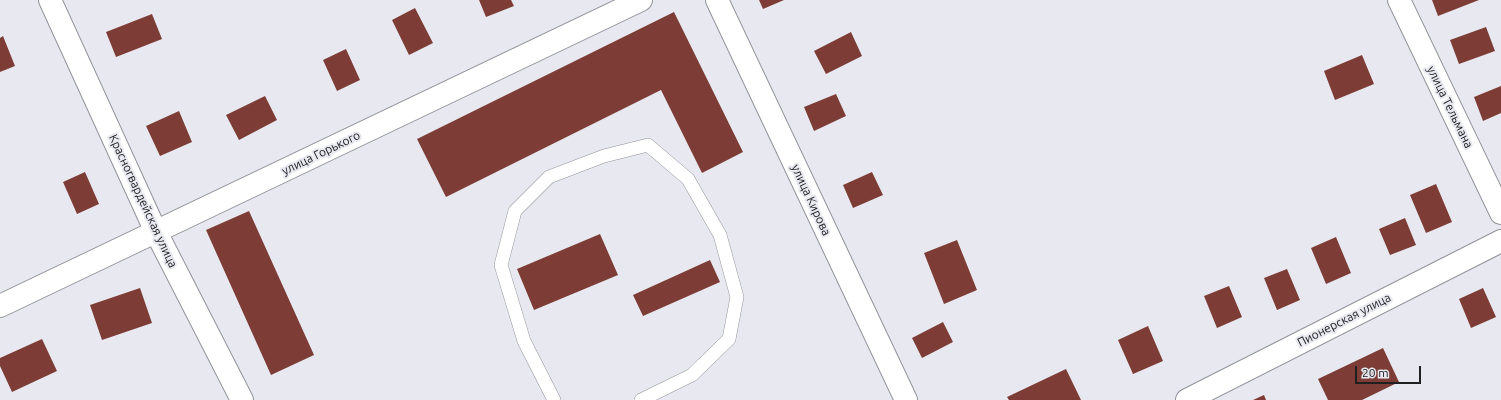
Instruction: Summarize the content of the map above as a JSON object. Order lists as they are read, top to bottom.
{
  "streets": {
    "street": [
      "улица Тельмана",
      "улица Горького",
      "улица Кирова",
      "Красногвардейская улица",
      "Пионерская улица"
    ]
  },
  "crossings": [
    ["улица Горького", "Красногвардейская улица"]
  ],
  "scale_bar": "20 m"
}
